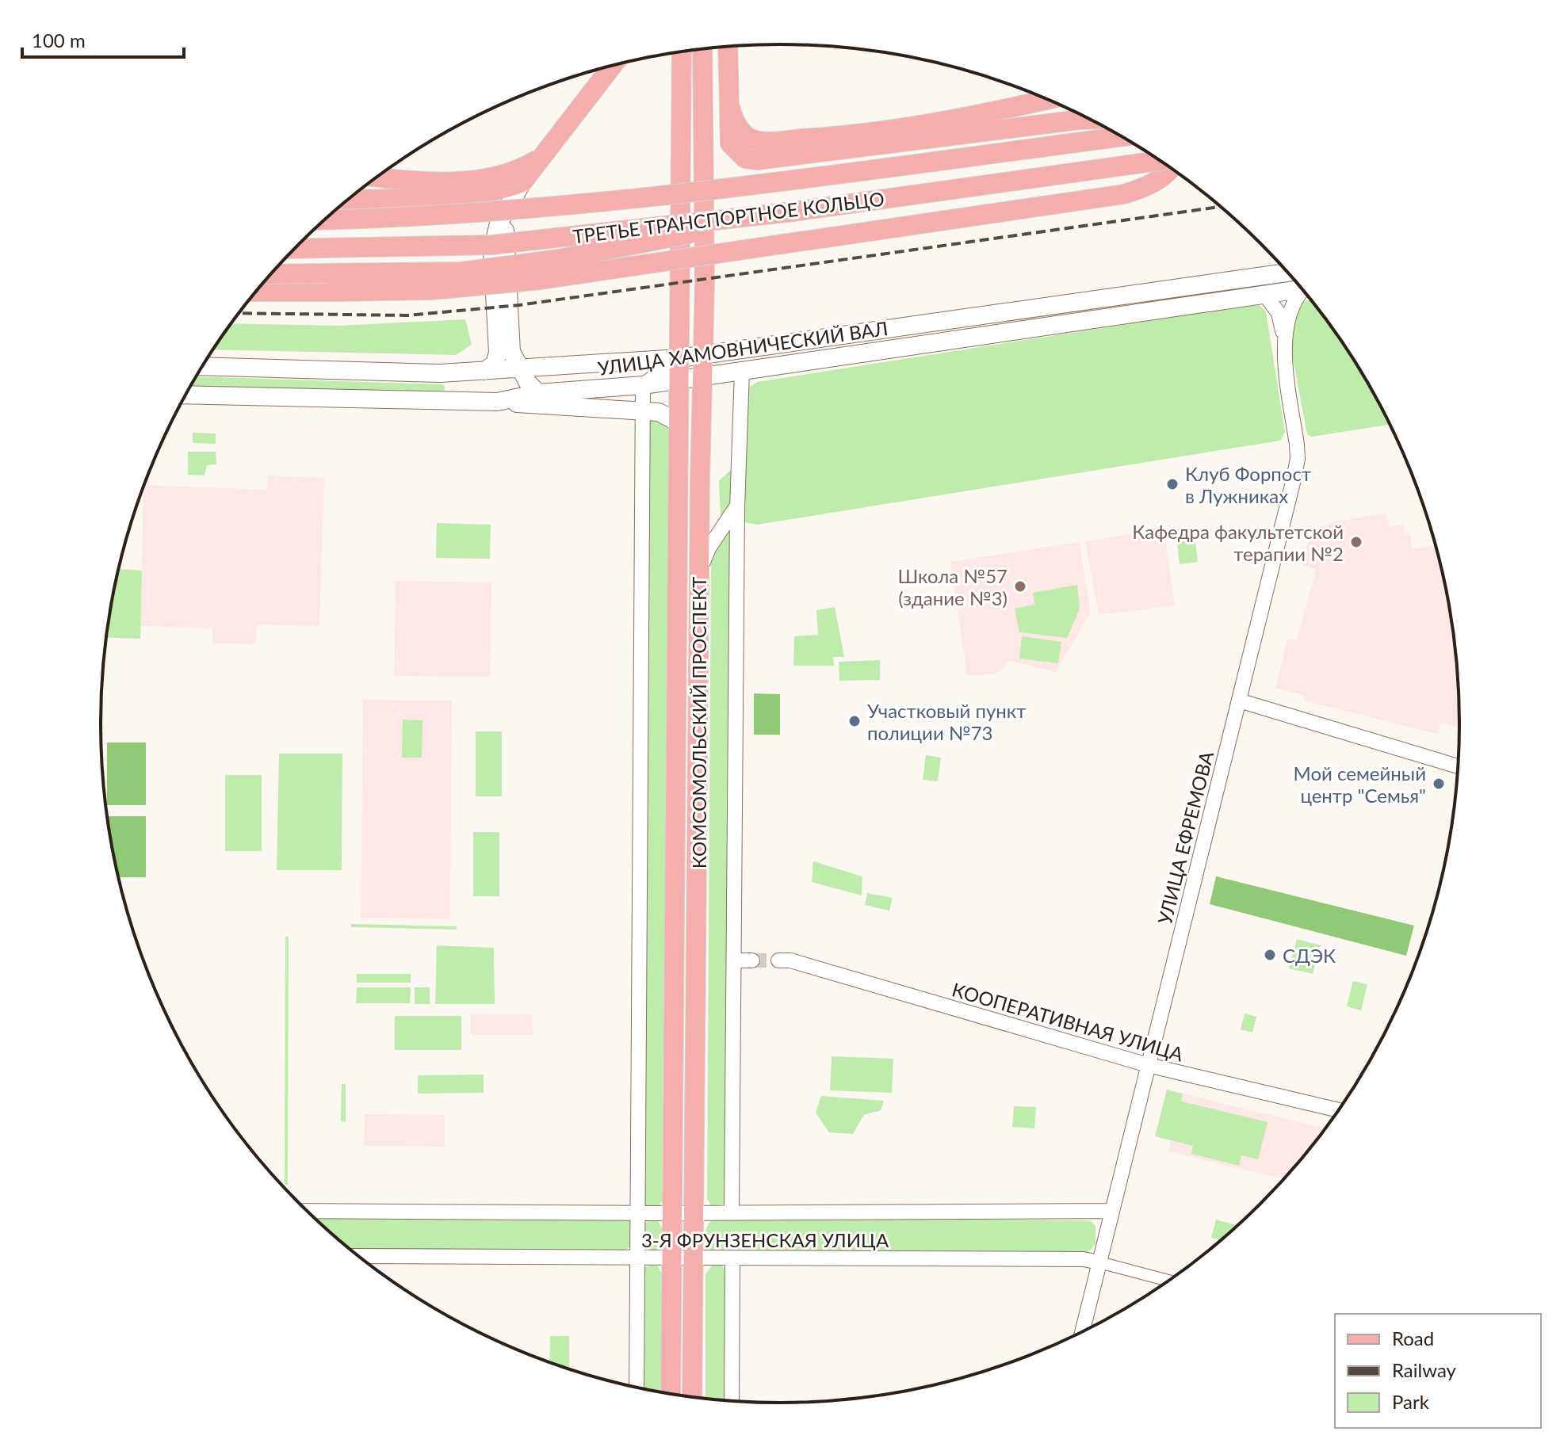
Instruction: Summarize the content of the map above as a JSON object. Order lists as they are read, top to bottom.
{
  "streets": {
    "main road": ["ТРЕТЬЕ ТРАНСПОРТНОЕ КОЛЬЦО", "УЛИЦА ХАМОВНИЧЕСКИЙ ВАЛ", "КОМСОМОЛЬСКИЙ ПРОСПЕКТ"],
    "street": ["УЛИЦА ЕФРЕМОВА", "КООПЕРАТИВНАЯ УЛИЦА", "3-Я ФРУНЗЕНСКАЯ УЛИЦА"]
  },
  "crossings": [
    ["УЛИЦА ХАМОВНИЧЕСКИЙ ВАЛ", "КОМСОМОЛЬСКИЙ ПРОСПЕКТ"],
    ["УЛИЦА ХАМОВНИЧЕСКИЙ ВАЛ", "УЛИЦА ЕФРЕМОВА"],
    ["КОМСОМОЛЬСКИЙ ПРОСПЕКТ", "3-Я ФРУНЗЕНСКАЯ УЛИЦА"],
    ["УЛИЦА ЕФРЕМОВА", "КООПЕРАТИВНАЯ УЛИЦА"],
    ["УЛИЦА ЕФРЕМОВА", "3-Я ФРУНЗЕНСКАЯ УЛИЦА"]
  ],
  "places": [
    "Клуб Форпост в Лужниках",
    "Кафедра факультетской терапии №2",
    "Школа №57 (здание №3)",
    "Участковый пункт полиции №73",
    "Мой семейный центр \"Семья\"",
    "СДЭК"
  ],
  "legend": ["Road", "Railway", "Park"],
  "scale_bar": "100 m"
}
